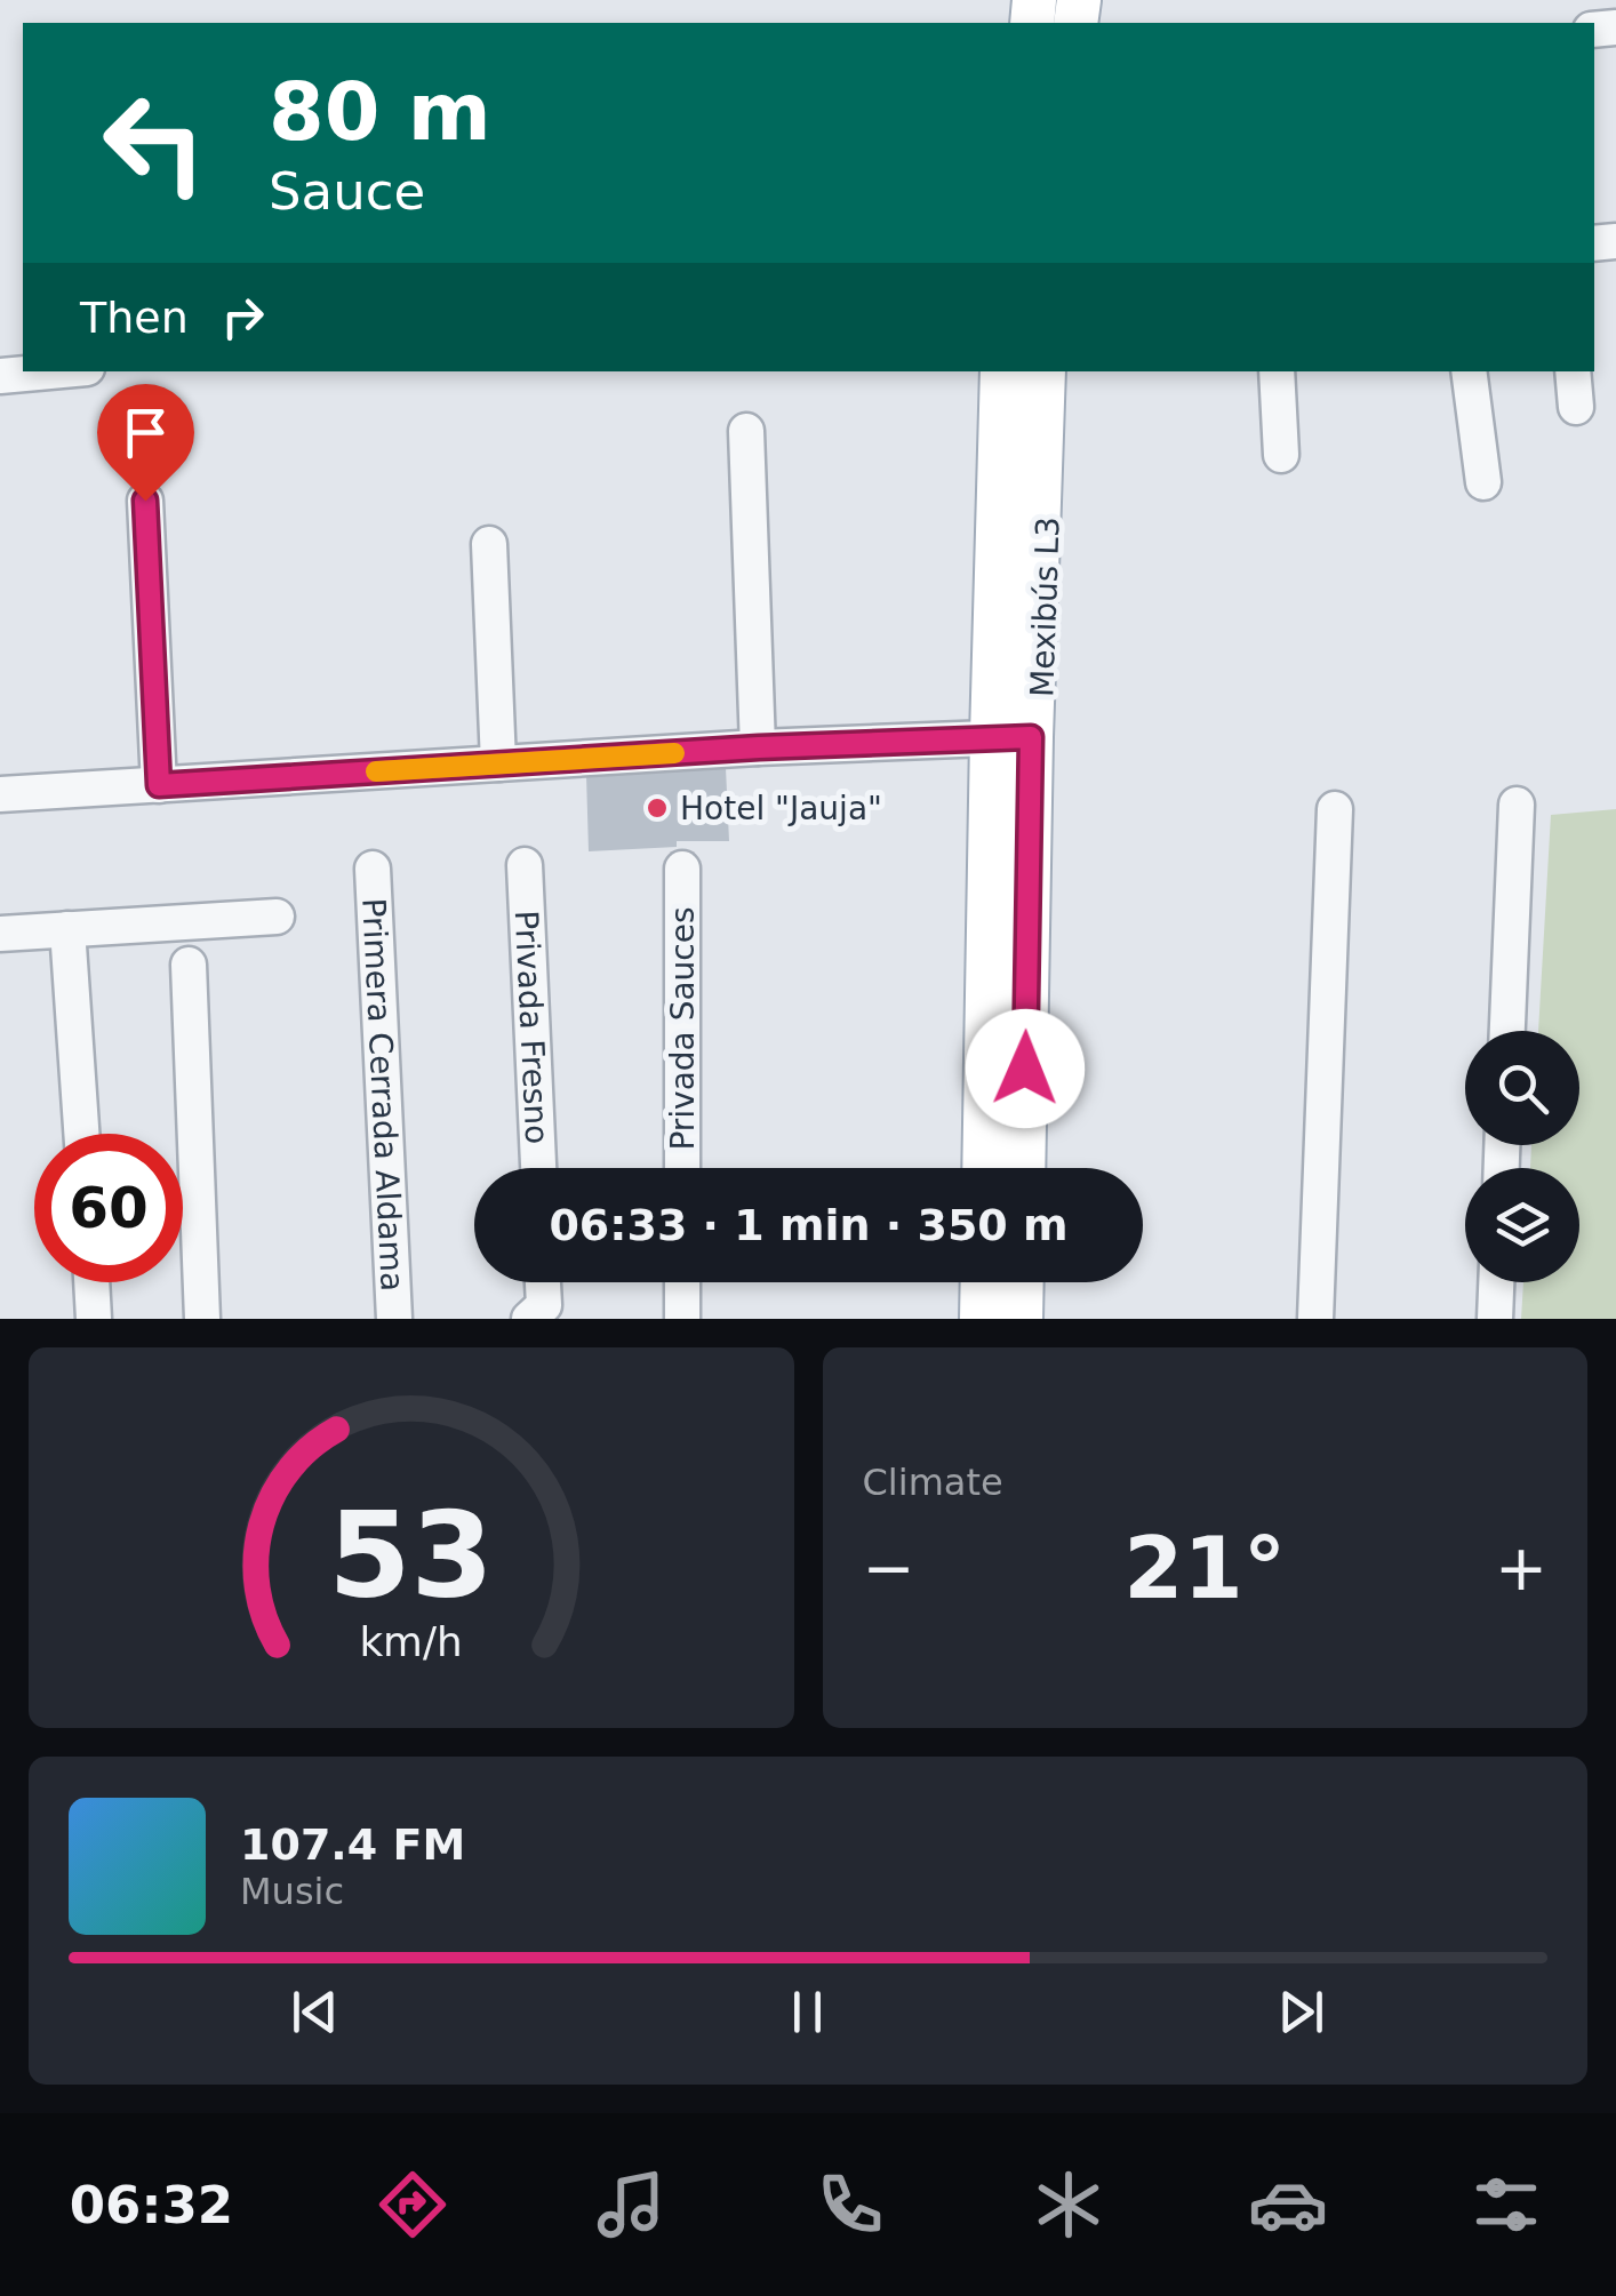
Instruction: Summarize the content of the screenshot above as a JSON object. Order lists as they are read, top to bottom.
{
  "streets": {
    "street": [
      "Mexibús L3",
      "Privada Fresno",
      "Privada Sauces",
      "Primera Cerrada Aldama"
    ]
  },
  "places": ["Hotel \"Jauja\""],
  "page": {
    "turn": ["80 m", "Sauce"],
    "then": "Then",
    "limit": "60",
    "trip": "06:33 · 1 min · 350 m",
    "tile": "Climate",
    "heat": ["−", "21°", "+"],
    "song": ["107.4 FM", "Music"],
    "tabs": "06:32",
    "gauge": ["53", "km/h"]
  }
}
